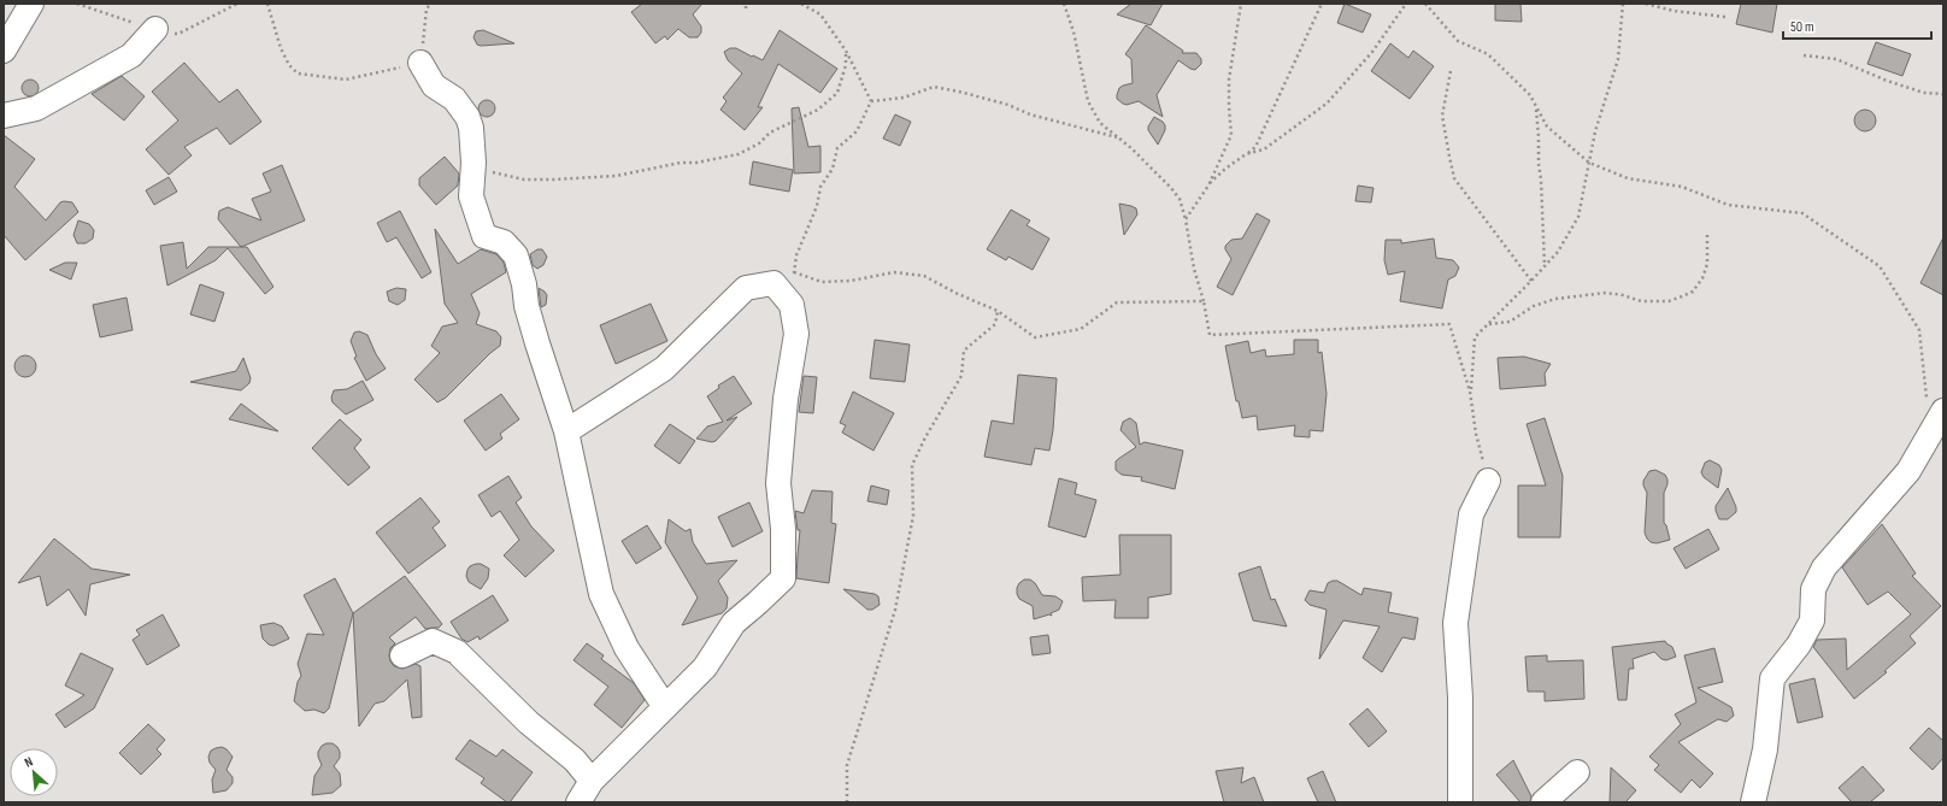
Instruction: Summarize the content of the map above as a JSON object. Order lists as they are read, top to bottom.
{
  "scale_bar": "50 m",
  "north": "top left"
}
